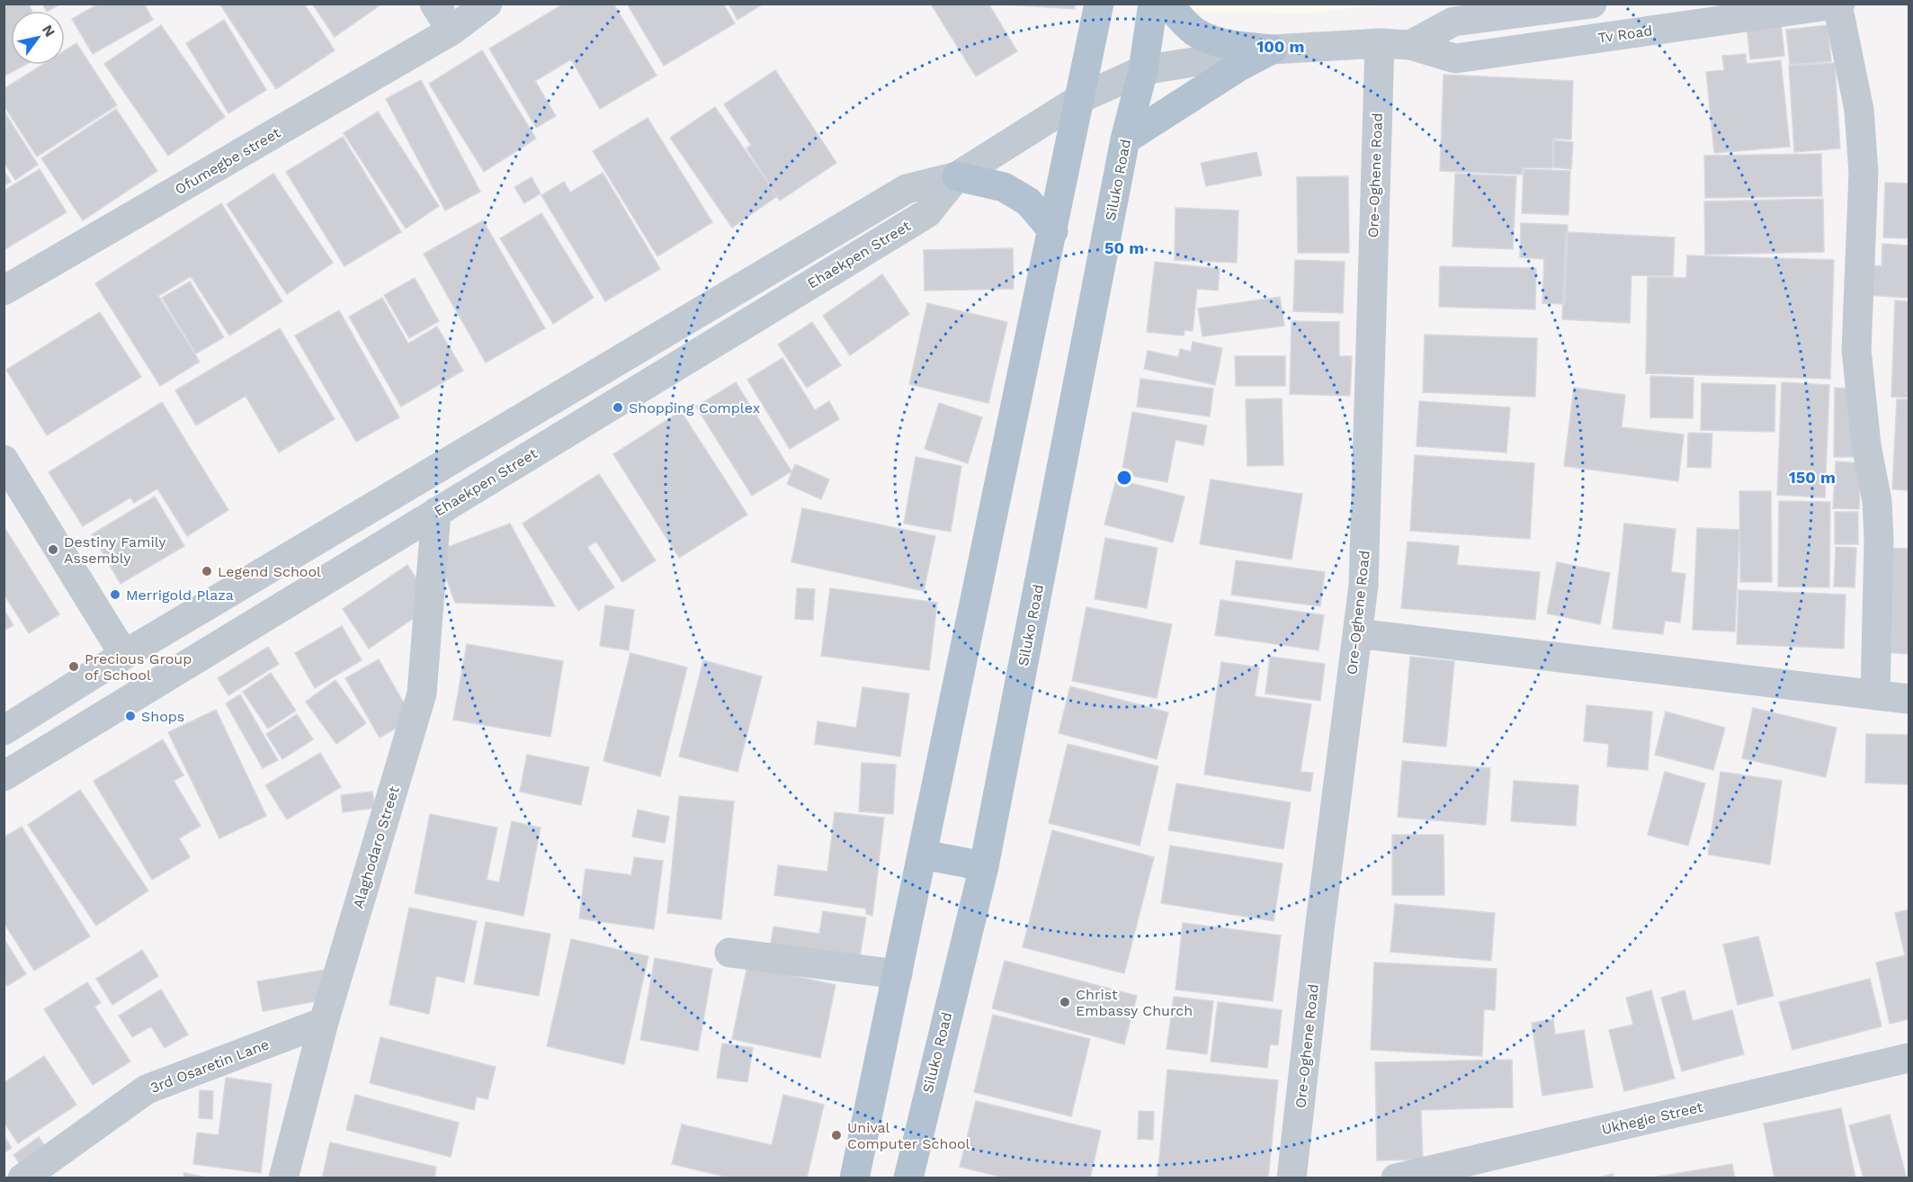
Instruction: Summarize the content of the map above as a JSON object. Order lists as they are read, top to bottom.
{
  "streets": {
    "main road": ["Siluko Road"],
    "street": [
      "Tv Road",
      "Ofumegbe street",
      "Ore-Oghene Road",
      "Ehaekpen Street",
      "Alaghodaro Street",
      "3rd Osaretin Lane",
      "Ukhegie Street"
    ]
  },
  "crossings": [
    ["Tv Road", "Ore-Oghene Road"],
    ["Tv Road", "Siluko Road"],
    ["Tv Road", "Ehaekpen Street"],
    ["Siluko Road", "Ehaekpen Street"],
    ["Ehaekpen Street", "Alaghodaro Street"],
    ["Alaghodaro Street", "3rd Osaretin Lane"]
  ],
  "places": [
    "Shopping Complex",
    "Destiny Family Assembly",
    "Legend School",
    "Merrigold Plaza",
    "Precious Group of School",
    "Shops",
    "Christ Embassy Church",
    "Unival Computer School"
  ],
  "north": "top right",
  "rings": ["100 m", "50 m", "150 m"]
}
